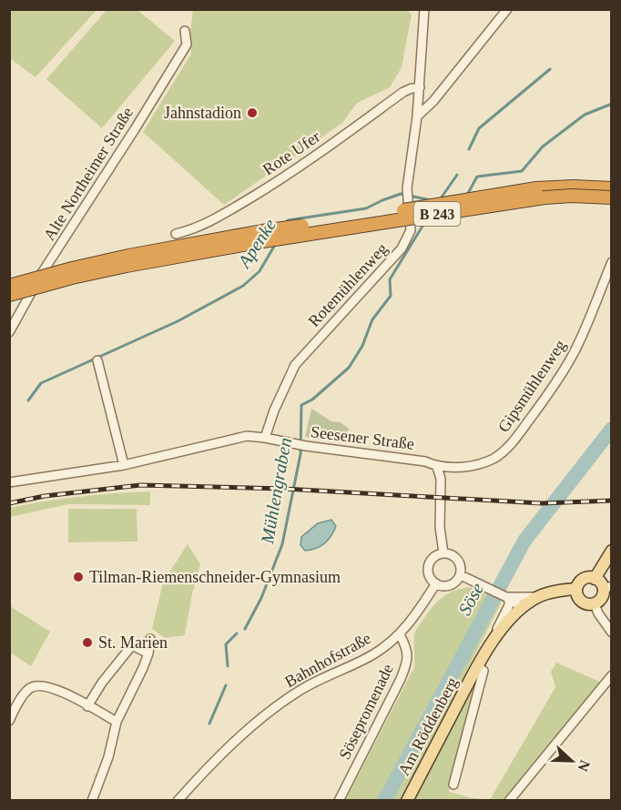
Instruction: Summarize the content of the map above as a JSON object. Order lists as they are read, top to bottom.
{
  "streets": {
    "highway": ["B 243"],
    "main road": ["Am Röddenberg"],
    "street": [
      "Rote Ufer",
      "Alte Northeimer Straße",
      "Rotemühlenweg",
      "Gipsmühlenweg",
      "Seesener Straße",
      "Bahnhofstraße",
      "Sösepromenade"
    ]
  },
  "crossings": [
    ["Rote Ufer", "Rotemühlenweg"],
    ["Rotemühlenweg", "Seesener Straße"],
    ["Gipsmühlenweg", "Seesener Straße"],
    ["Bahnhofstraße", "Sösepromenade"]
  ],
  "water": ["Apenke", "Mühlengraben", "Söse"],
  "places": ["Jahnstadion", "Tilman-Riemenschneider-Gymnasium", "St. Marien"],
  "north": "right"
}
